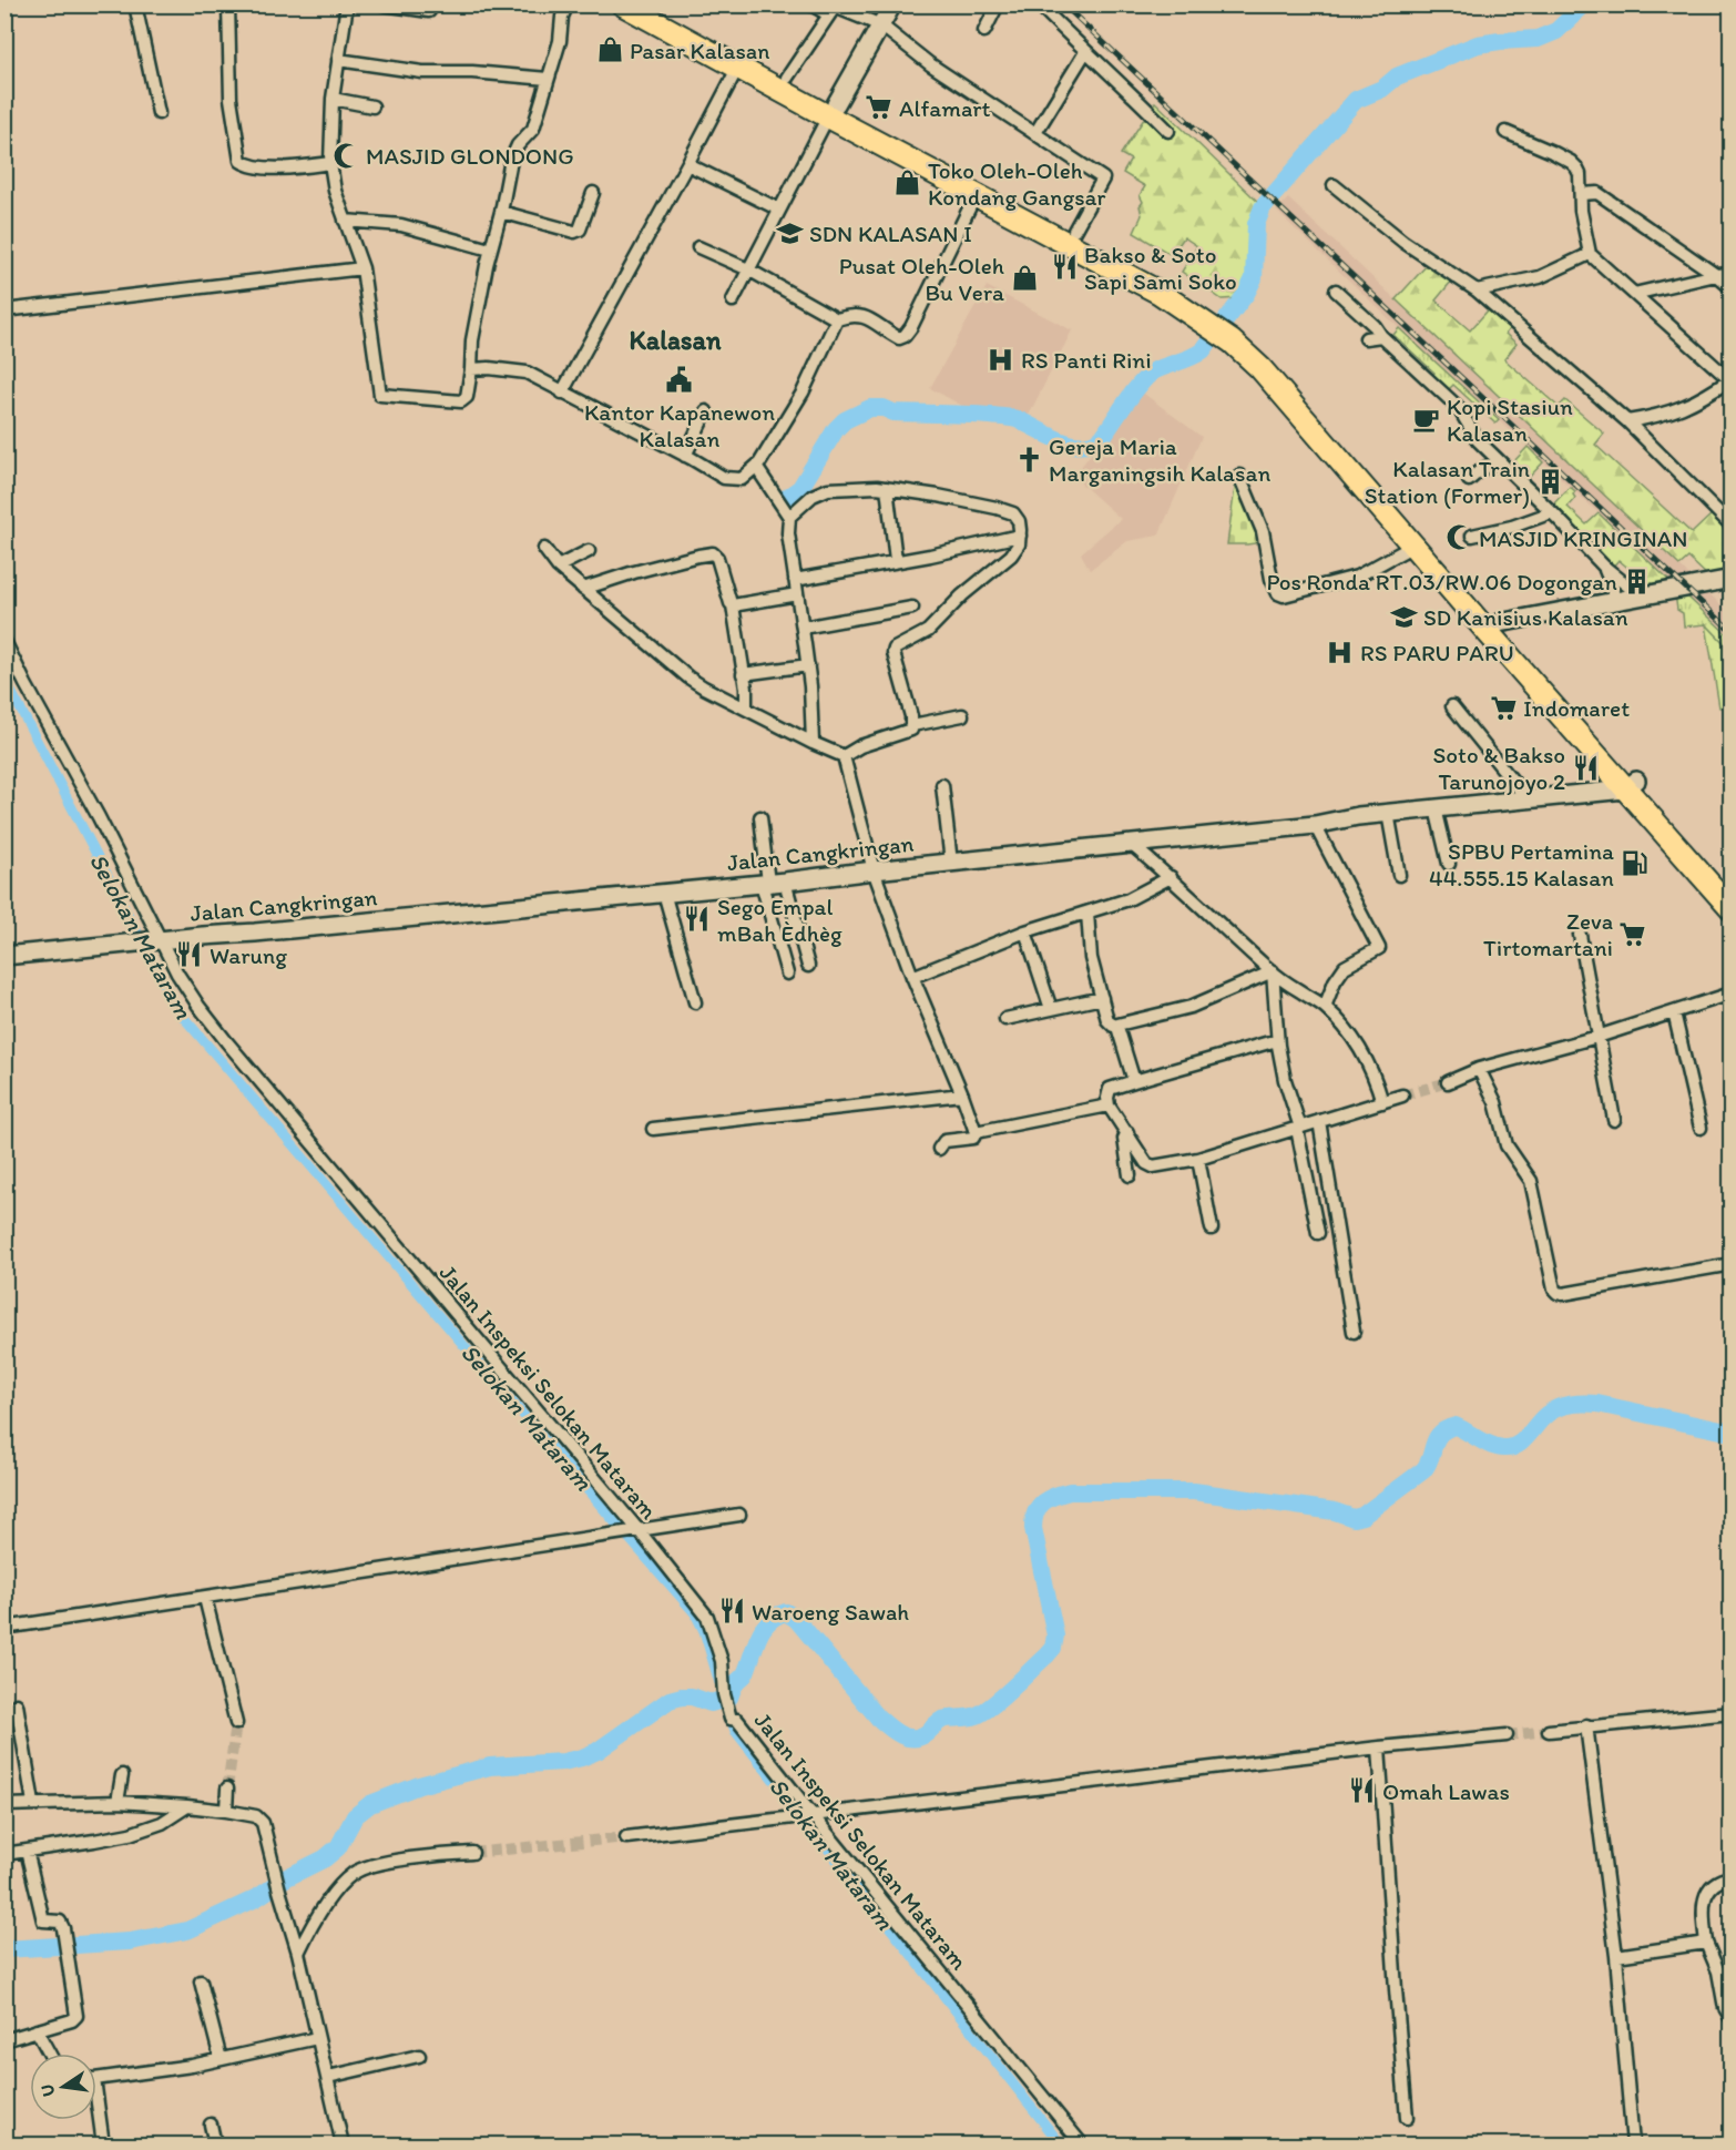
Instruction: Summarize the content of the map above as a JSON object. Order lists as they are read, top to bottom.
{
  "streets": {
    "main road": ["Jalan Cangkringan"],
    "street": ["Jalan Inspeksi Selokan Mataram"]
  },
  "crossings": [
    ["Jalan Cangkringan", "Jalan Inspeksi Selokan Mataram"]
  ],
  "districts": ["Kalasan"],
  "water": ["Selokan Mataram"],
  "places": {
    "shop": ["Pasar Kalasan", "Toko Oleh-Oleh Kondang Gangsar", "Pusat Oleh-Oleh Bu Vera"],
    "supermarket": ["Alfamart", "Indomaret", "Zeva Tirtomartani"],
    "mosque": ["MASJID GLONDONG", "MASJID KRINGINAN"],
    "school or university": ["SDN KALASAN I", "SD Kanisius Kalasan"],
    "restaurant": [
      "Bakso & Soto Sapi Sami Soko",
      "Soto & Bakso Tarunojoyo 2",
      "Sego Empal mBah Èdhèg",
      "Warung",
      "Waroeng Sawah",
      "Omah Lawas"
    ],
    "hospital": ["RS Panti Rini", "RS PARU PARU"],
    "public building": ["Kantor Kapanewon Kalasan"],
    "cafe": ["Kopi Stasiun Kalasan"],
    "church": ["Gereja Maria Marganingsih Kalasan"],
    "building": ["Kalasan Train Station (Former)", "Pos Ronda RT.03/RW.06 Dogongan"],
    "fuel station": ["SPBU Pertamina 44.555.15 Kalasan"]
  },
  "north": "left"
}
